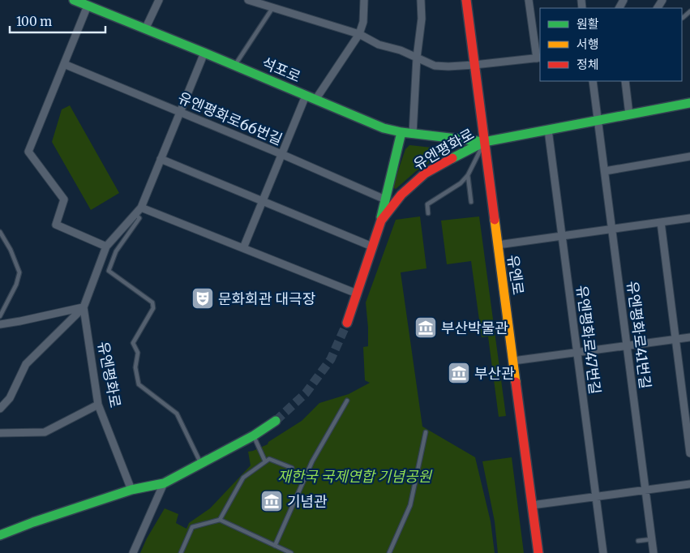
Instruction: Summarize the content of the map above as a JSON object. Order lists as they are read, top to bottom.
{
  "streets": {
    "main road": ["석포로", "유엔평화로", "유엔로"],
    "street": ["유엔평화로66번길", "유엔평화로41번길", "유엔평화로47번길"]
  },
  "crossings": [
    ["석포로", "유엔평화로"],
    ["석포로", "유엔로"],
    ["유엔평화로", "유엔로"],
    ["유엔평화로", "유엔평화로41번길"],
    ["유엔평화로", "유엔평화로47번길"]
  ],
  "parks": ["재한국 국제연합 기념공원"],
  "places": {
    "theatre": ["문화회관 대극장"],
    "museum": ["부산박물관", "부산관", "기념관"]
  },
  "legend": ["원활", "서행", "정체"],
  "scale_bar": "100 m"
}
